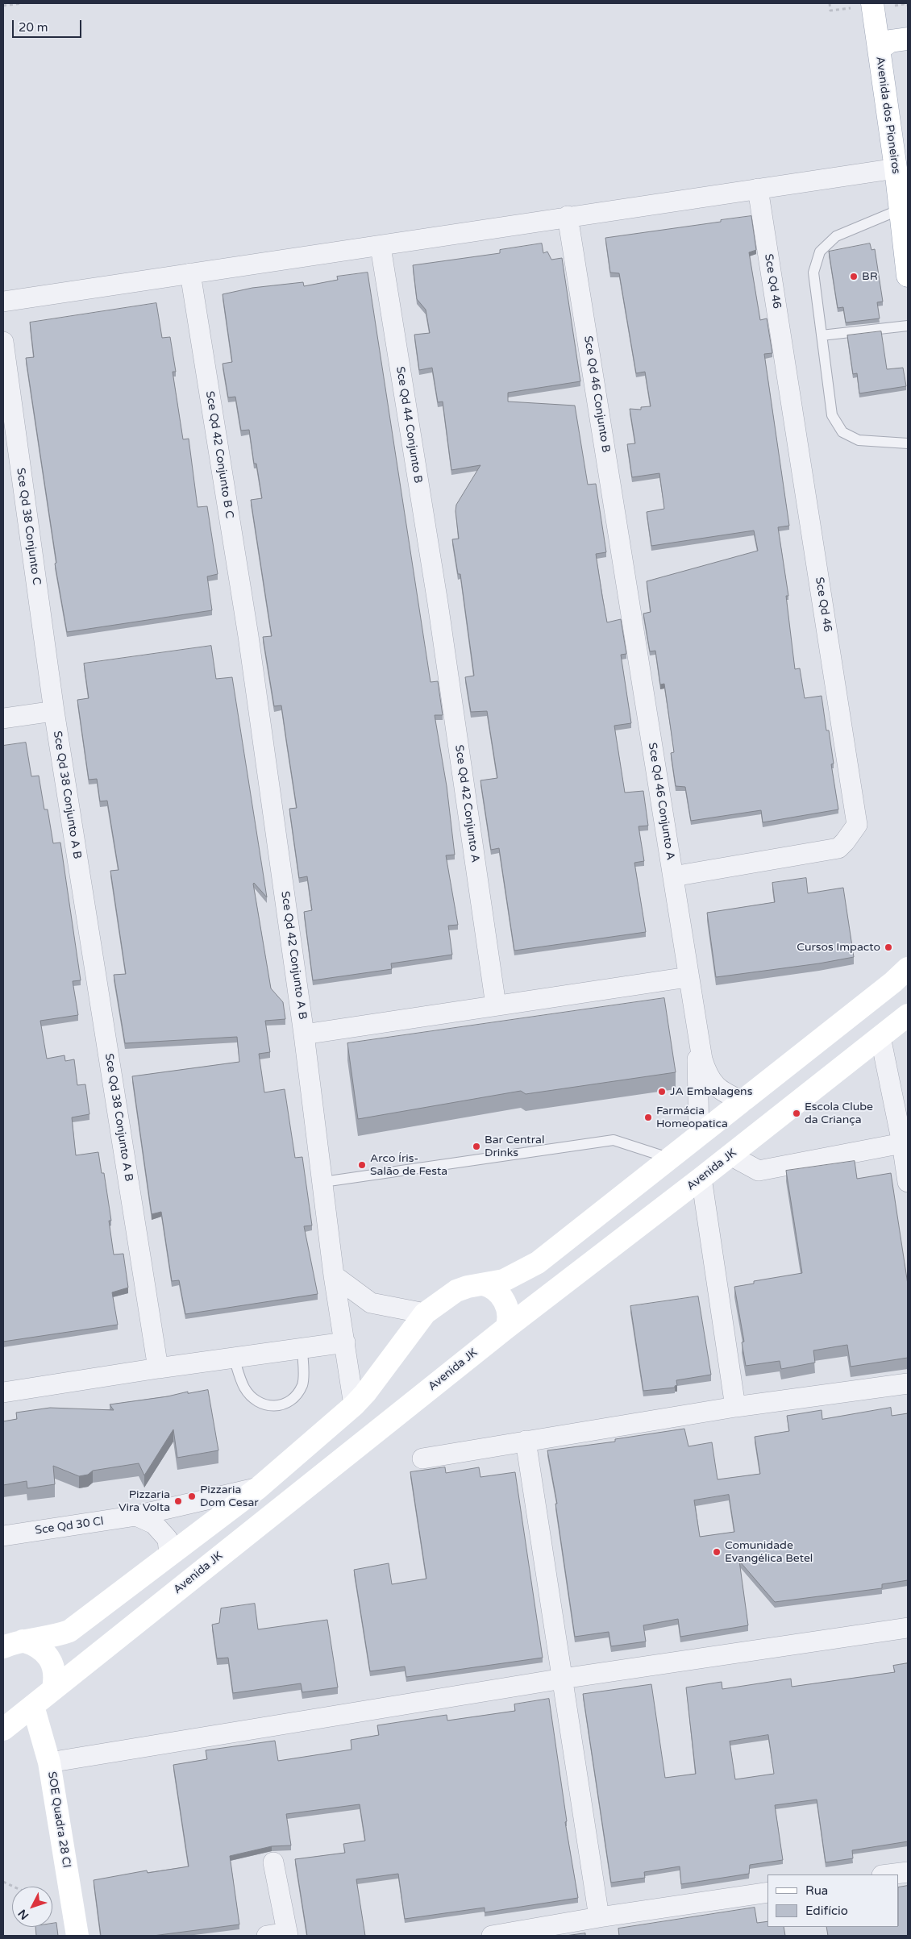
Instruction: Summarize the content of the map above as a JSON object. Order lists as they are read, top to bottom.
{
  "streets": {
    "main road": ["Avenida dos Pioneiros", "Avenida JK", "SOE Quadra 28 CI"],
    "street": [
      "Sce Qd 46",
      "Sce Qd 46 Conjunto B",
      "Sce Qd 44 Conjunto B",
      "Sce Qd 42 Conjunto B C",
      "Sce Qd 38 Conjunto C",
      "Sce Qd 38 Conjunto A B",
      "Sce Qd 46 Conjunto A",
      "Sce Qd 42 Conjunto A",
      "Sce Qd 42 Conjunto A B",
      "Sce Qd 30 Cl"
    ]
  },
  "crossings": [
    ["Sce Qd 46", "Sce Qd 46 Conjunto A"],
    ["Sce Qd 46 Conjunto B", "Sce Qd 46 Conjunto A"],
    ["Sce Qd 44 Conjunto B", "Sce Qd 42 Conjunto A"],
    ["Sce Qd 42 Conjunto B C", "Sce Qd 42 Conjunto A B"],
    ["Sce Qd 38 Conjunto C", "Sce Qd 38 Conjunto A B"],
    ["Avenida JK", "SOE Quadra 28 CI"]
  ],
  "places": [
    "BR",
    "Cursos Impacto",
    "JA Embalagens",
    "Escola Clube da Criança",
    "Farmácia Homeopatica",
    "Bar Central Drinks",
    "Arco Íris- Salão de Festa",
    "Pizzaria Dom Cesar",
    "Pizzaria Vira Volta",
    "Comunidade Evangélica Betel"
  ],
  "legend": ["Rua", "Edifício"],
  "scale_bar": "20 m",
  "north": "bottom left"
}
